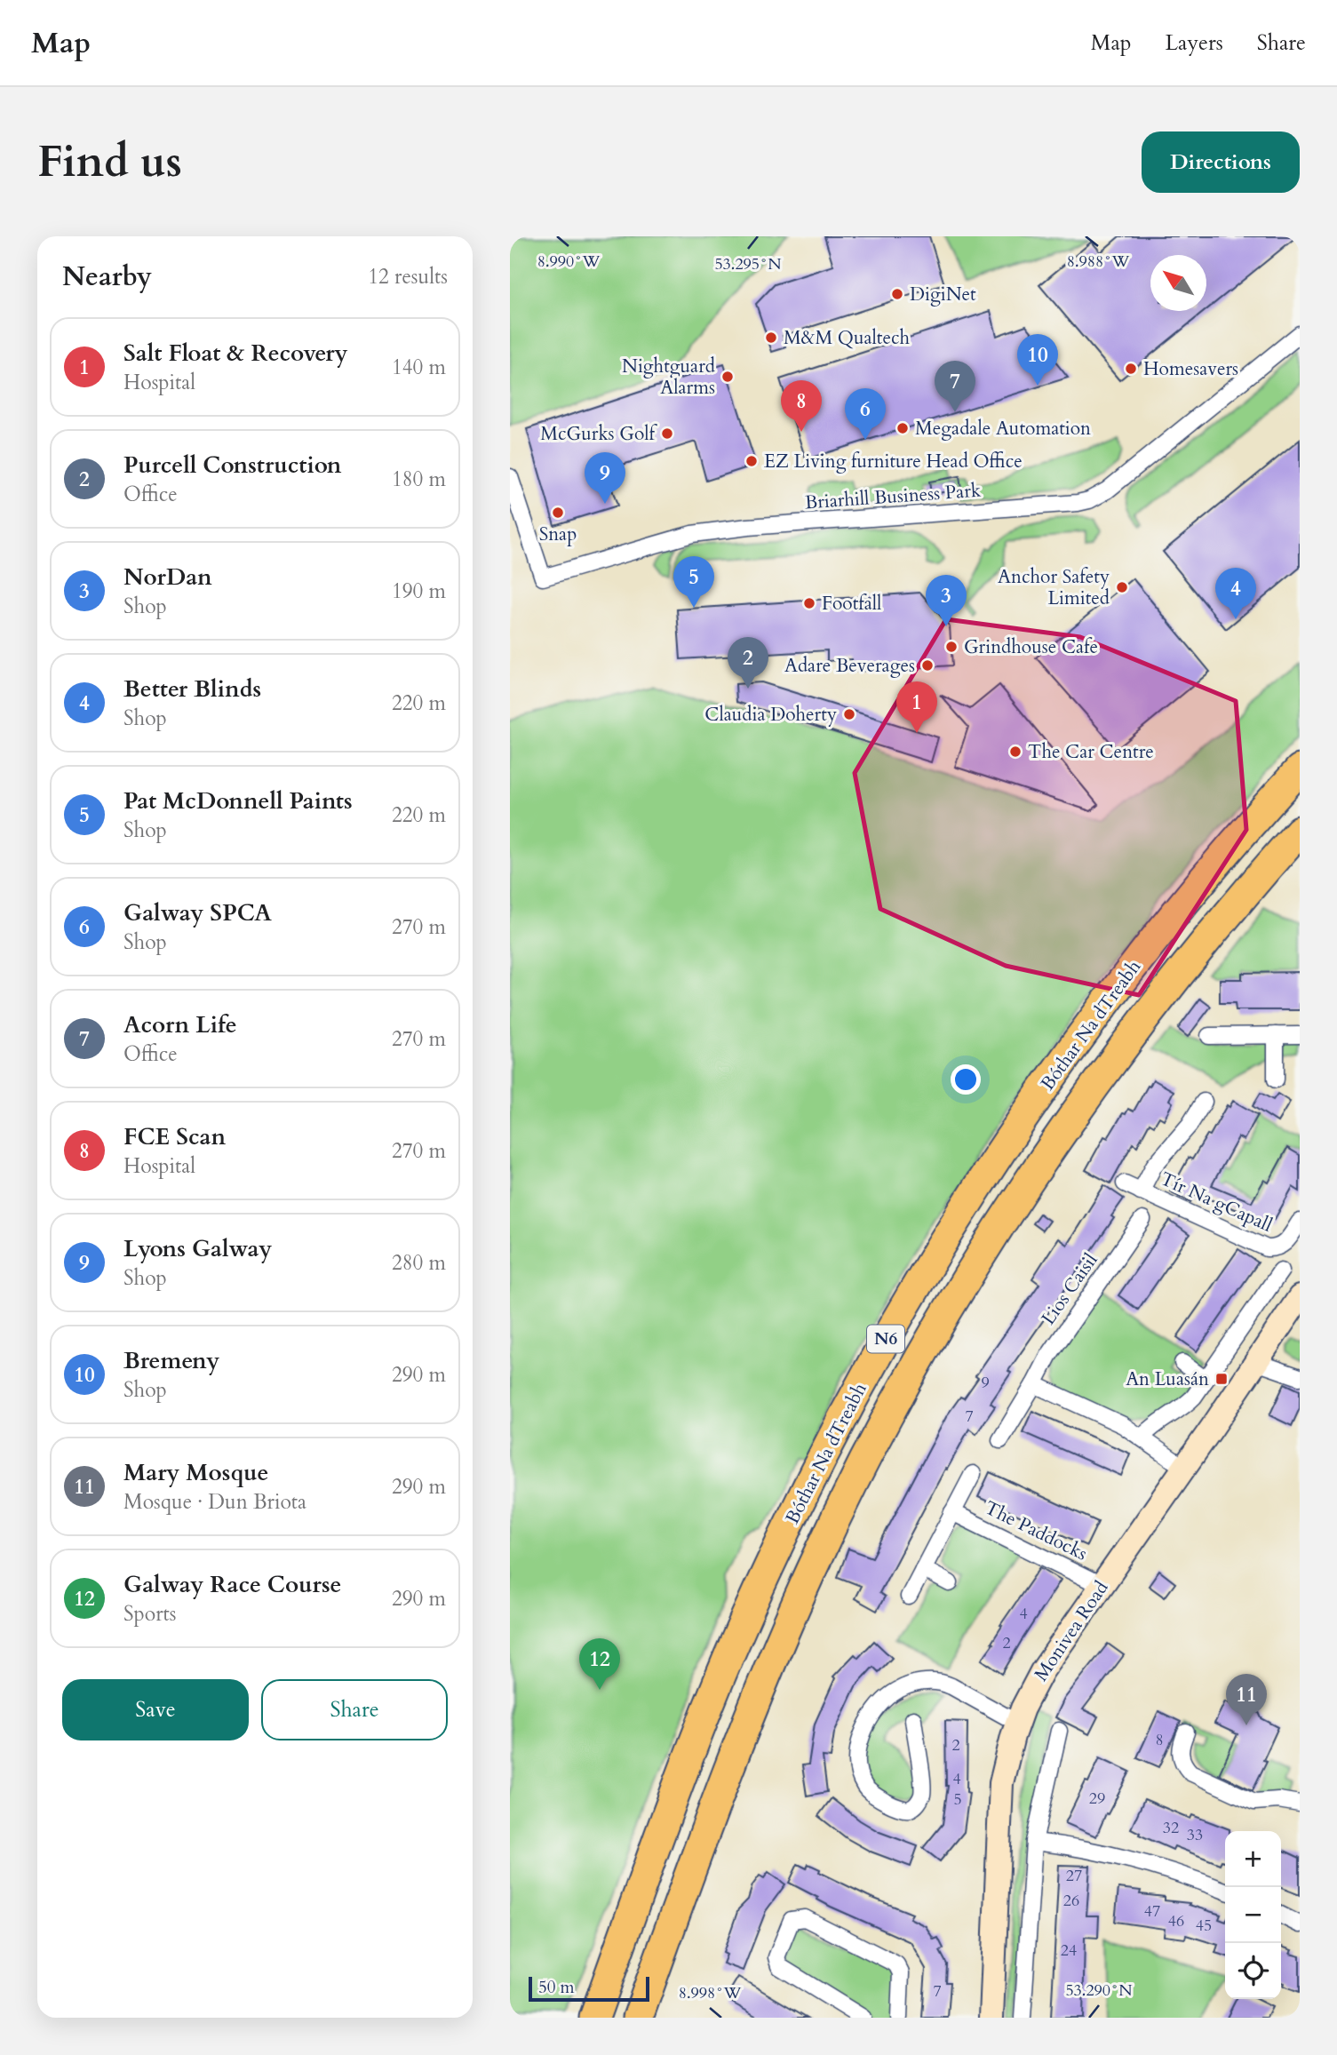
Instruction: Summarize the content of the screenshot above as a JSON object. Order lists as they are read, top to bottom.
{
  "streets": {
    "highway": ["Bóthar Na dTreabh", "N6"],
    "main road": ["Monivea Road"],
    "street": [
      "Briarhill Business Park",
      "Tír Na gCapall",
      "Lios Caisil",
      "The Paddocks"
    ]
  },
  "crossings": [
    ["The Paddocks", "Monivea Road"]
  ],
  "places": {
    "other": [
      "DigiNet",
      "M&M Qualtech",
      "Homesavers",
      "Nightguard Alarms",
      "Megadale Automation",
      "McGurks Golf",
      "EZ Living furniture Head Office",
      "Snap",
      "Anchor Safety Limited",
      "Footfall",
      "Grindhouse Cafe",
      "Adare Beverages",
      "Claudia Doherty",
      "The Car Centre"
    ],
    "transit": ["An Luasán"]
  },
  "house_numbers": [
    "9",
    "7",
    "4",
    "2",
    "8",
    "2",
    "4",
    "29",
    "5",
    "32",
    "33",
    "27",
    "26",
    "47",
    "46",
    "45",
    "24",
    "7"
  ],
  "scale_bar": "50 m",
  "north": "top left",
  "page": {
    "header": "Map",
    "nav": ["Map", "Layers", "Share"],
    "buttons": [
      "Directions",
      ["Save", "Share"]
    ],
    "title": "Find us",
    "heading": ["Nearby", "12 results"],
    "list": [
      {
        "mark": "1",
        "name": "Salt Float & Recovery",
        "note": "Hospital",
        "value": "140 m"
      },
      {
        "mark": "2",
        "name": "Purcell Construction",
        "note": "Office",
        "value": "180 m"
      },
      {
        "mark": "3",
        "name": "NorDan",
        "note": "Shop",
        "value": "190 m"
      },
      {
        "mark": "4",
        "name": "Better Blinds",
        "note": "Shop",
        "value": "220 m"
      },
      {
        "mark": "5",
        "name": "Pat McDonnell Paints",
        "note": "Shop",
        "value": "220 m"
      },
      {
        "mark": "6",
        "name": "Galway SPCA",
        "note": "Shop",
        "value": "270 m"
      },
      {
        "mark": "7",
        "name": "Acorn Life",
        "note": "Office",
        "value": "270 m"
      },
      {
        "mark": "8",
        "name": "FCE Scan",
        "note": "Hospital",
        "value": "270 m"
      },
      {
        "mark": "9",
        "name": "Lyons Galway",
        "note": "Shop",
        "value": "280 m"
      },
      {
        "mark": "10",
        "name": "Bremeny",
        "note": "Shop",
        "value": "290 m"
      },
      {
        "mark": "11",
        "name": "Mary Mosque",
        "note": "Mosque · Dun Briota",
        "value": "290 m"
      },
      {
        "mark": "12",
        "name": "Galway Race Course",
        "note": "Sports",
        "value": "290 m"
      }
    ],
    "pins": [
      "10",
      "7",
      "8",
      "6",
      "9",
      "5",
      "4",
      "3",
      "2",
      "1",
      "12",
      "11"
    ],
    "map_buttons": ["+", "−"],
    "scale": "50 m"
  },
  "coordinates": [
    "8.990°W",
    "8.988°W",
    "53.295°N",
    "53.290°N",
    "8.998°W"
  ]
}
